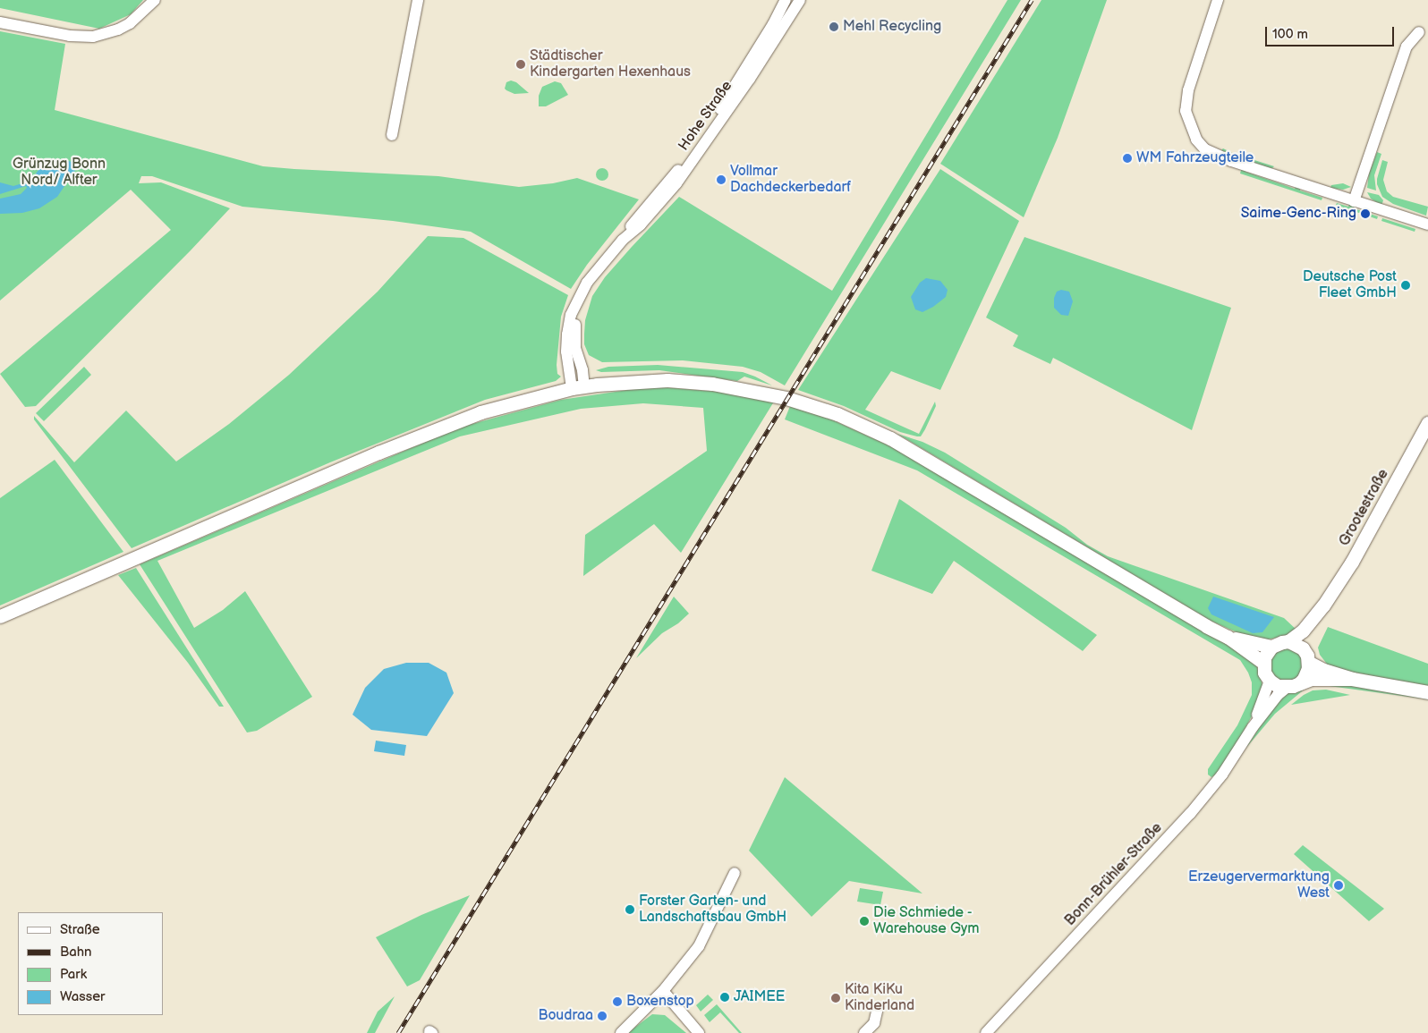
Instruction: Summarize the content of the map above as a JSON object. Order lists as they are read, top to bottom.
{
  "streets": {
    "main road": ["Grootestraße"],
    "street": ["Hohe Straße", "Bonn-Brühler-Straße"]
  },
  "crossings": [
    ["Grootestraße", "Bonn-Brühler-Straße"]
  ],
  "parks": ["Grünzug Bonn Nord/ Alfter"],
  "places": [
    "Mehl Recycling",
    "Städtischer Kindergarten Hexenhaus",
    "WM Fahrzeugteile",
    "Vollmar Dachdeckerbedarf",
    "Saime-Genc-Ring",
    "Deutsche Post Fleet GmbH",
    "Erzeugervermarktung West",
    "Forster Garten- und Landschaftsbau GmbH",
    "Die Schmiede - Warehouse Gym",
    "JAIMEE",
    "Kita KiKu Kinderland",
    "Boxenstop",
    "Boudraa"
  ],
  "legend": [
    "Straße",
    "Bahn",
    "Park",
    "Wasser"
  ],
  "scale_bar": "100 m"
}
